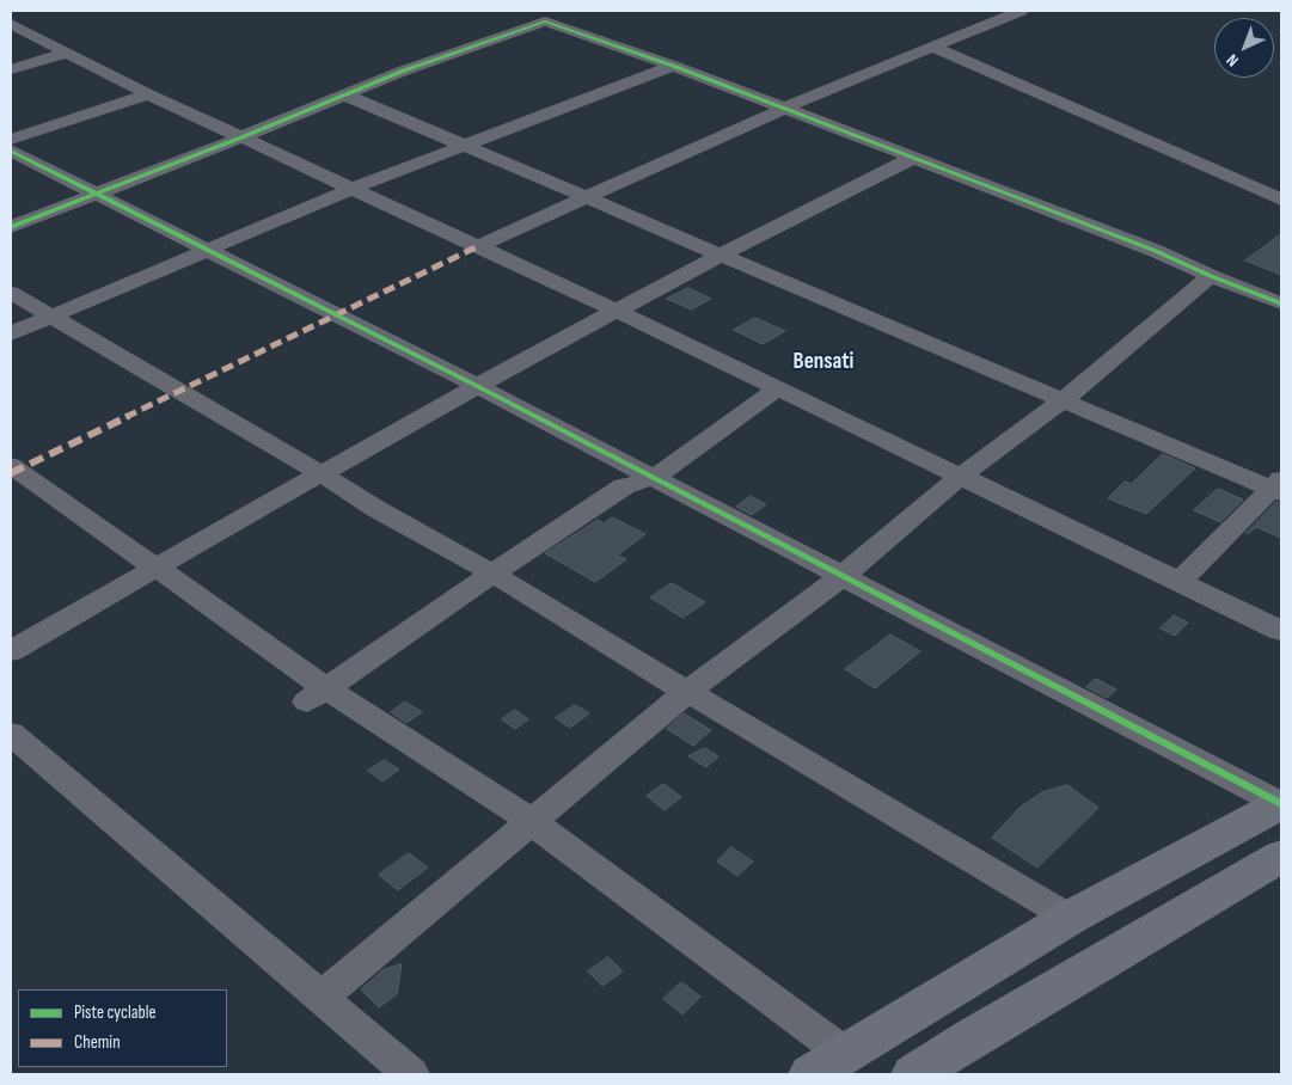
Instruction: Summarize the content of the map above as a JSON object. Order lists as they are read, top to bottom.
{
  "districts": ["Bensati"],
  "legend": ["Piste cyclable", "Chemin"],
  "north": "bottom left"
}
